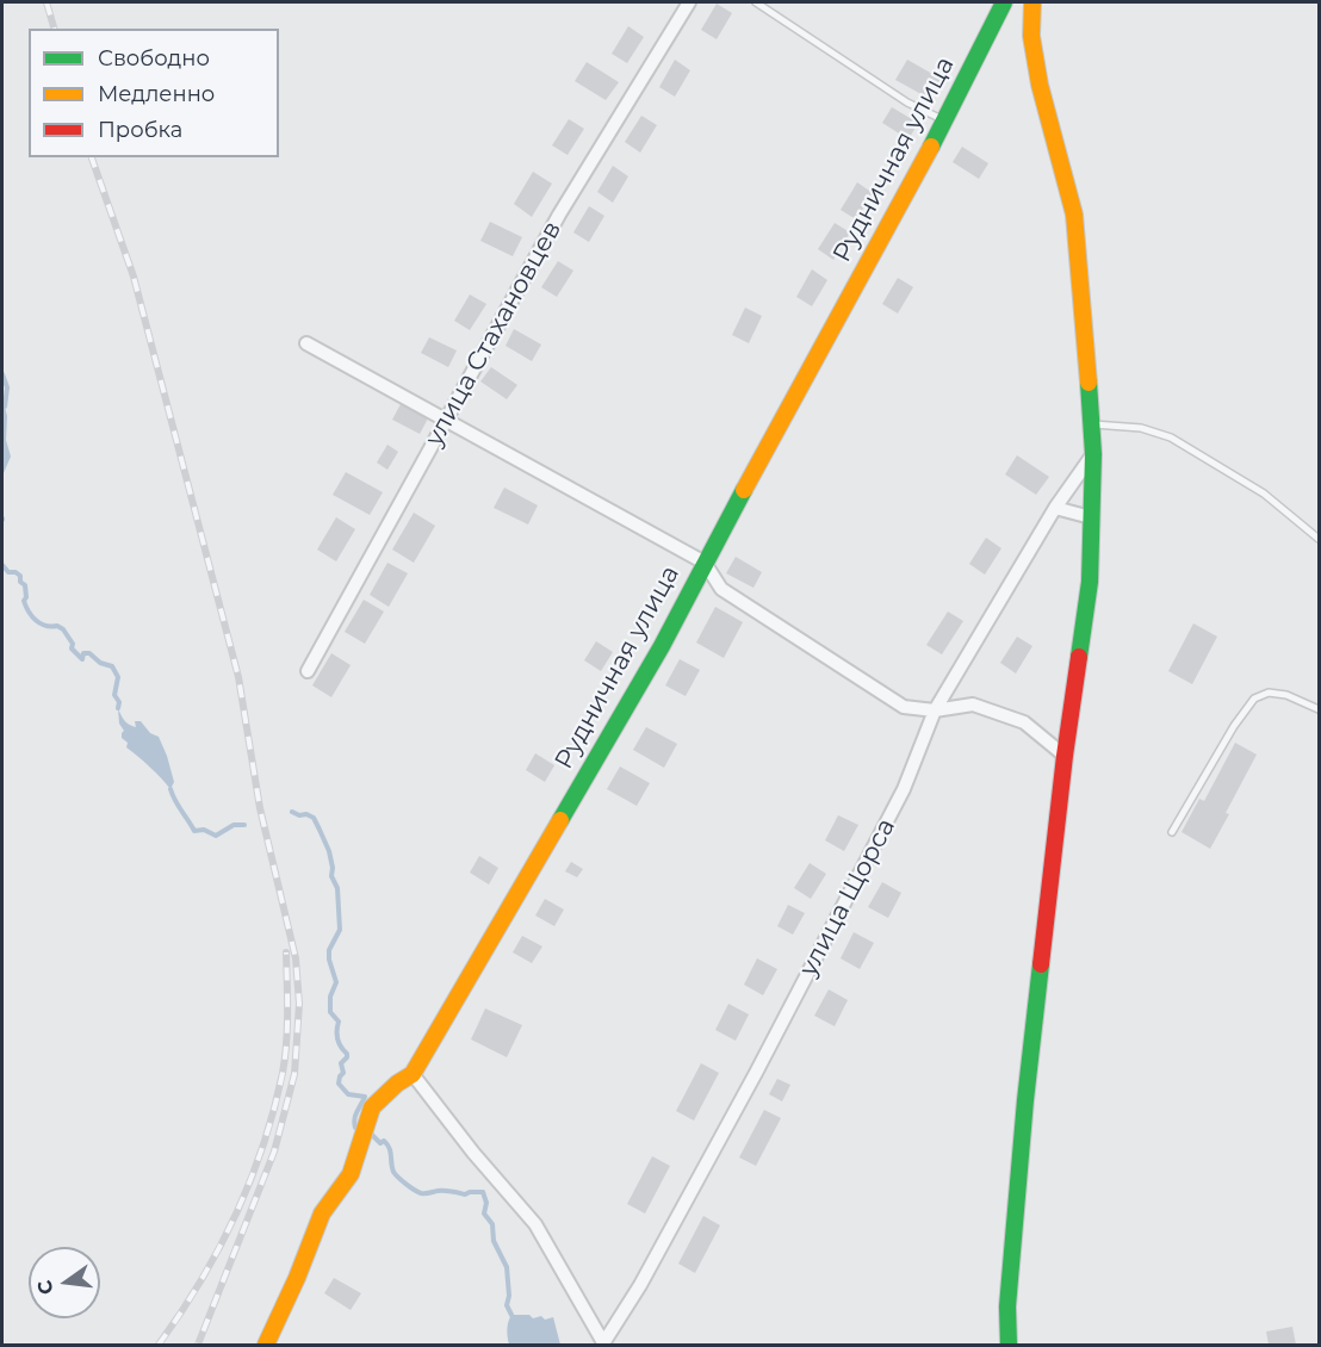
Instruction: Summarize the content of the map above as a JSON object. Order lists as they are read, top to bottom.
{
  "streets": {
    "street": ["Рудничная улица", "улица Стахановцев", "улица Щорса"]
  },
  "legend": ["Свободно", "Медленно", "Пробка"],
  "north": "left"
}
